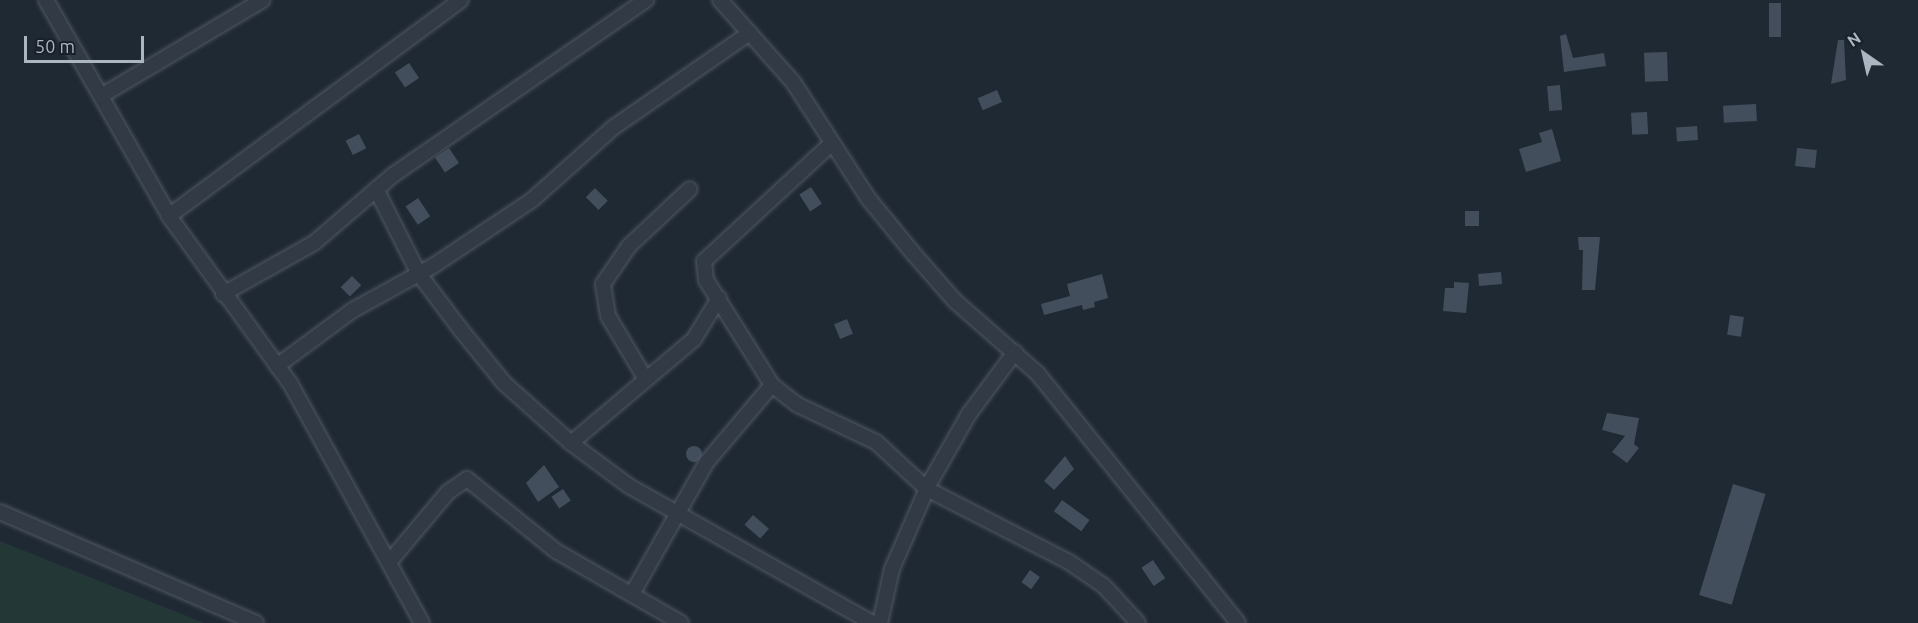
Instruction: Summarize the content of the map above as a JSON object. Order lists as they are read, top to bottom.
{
  "scale_bar": "50 m",
  "north": "top left"
}
